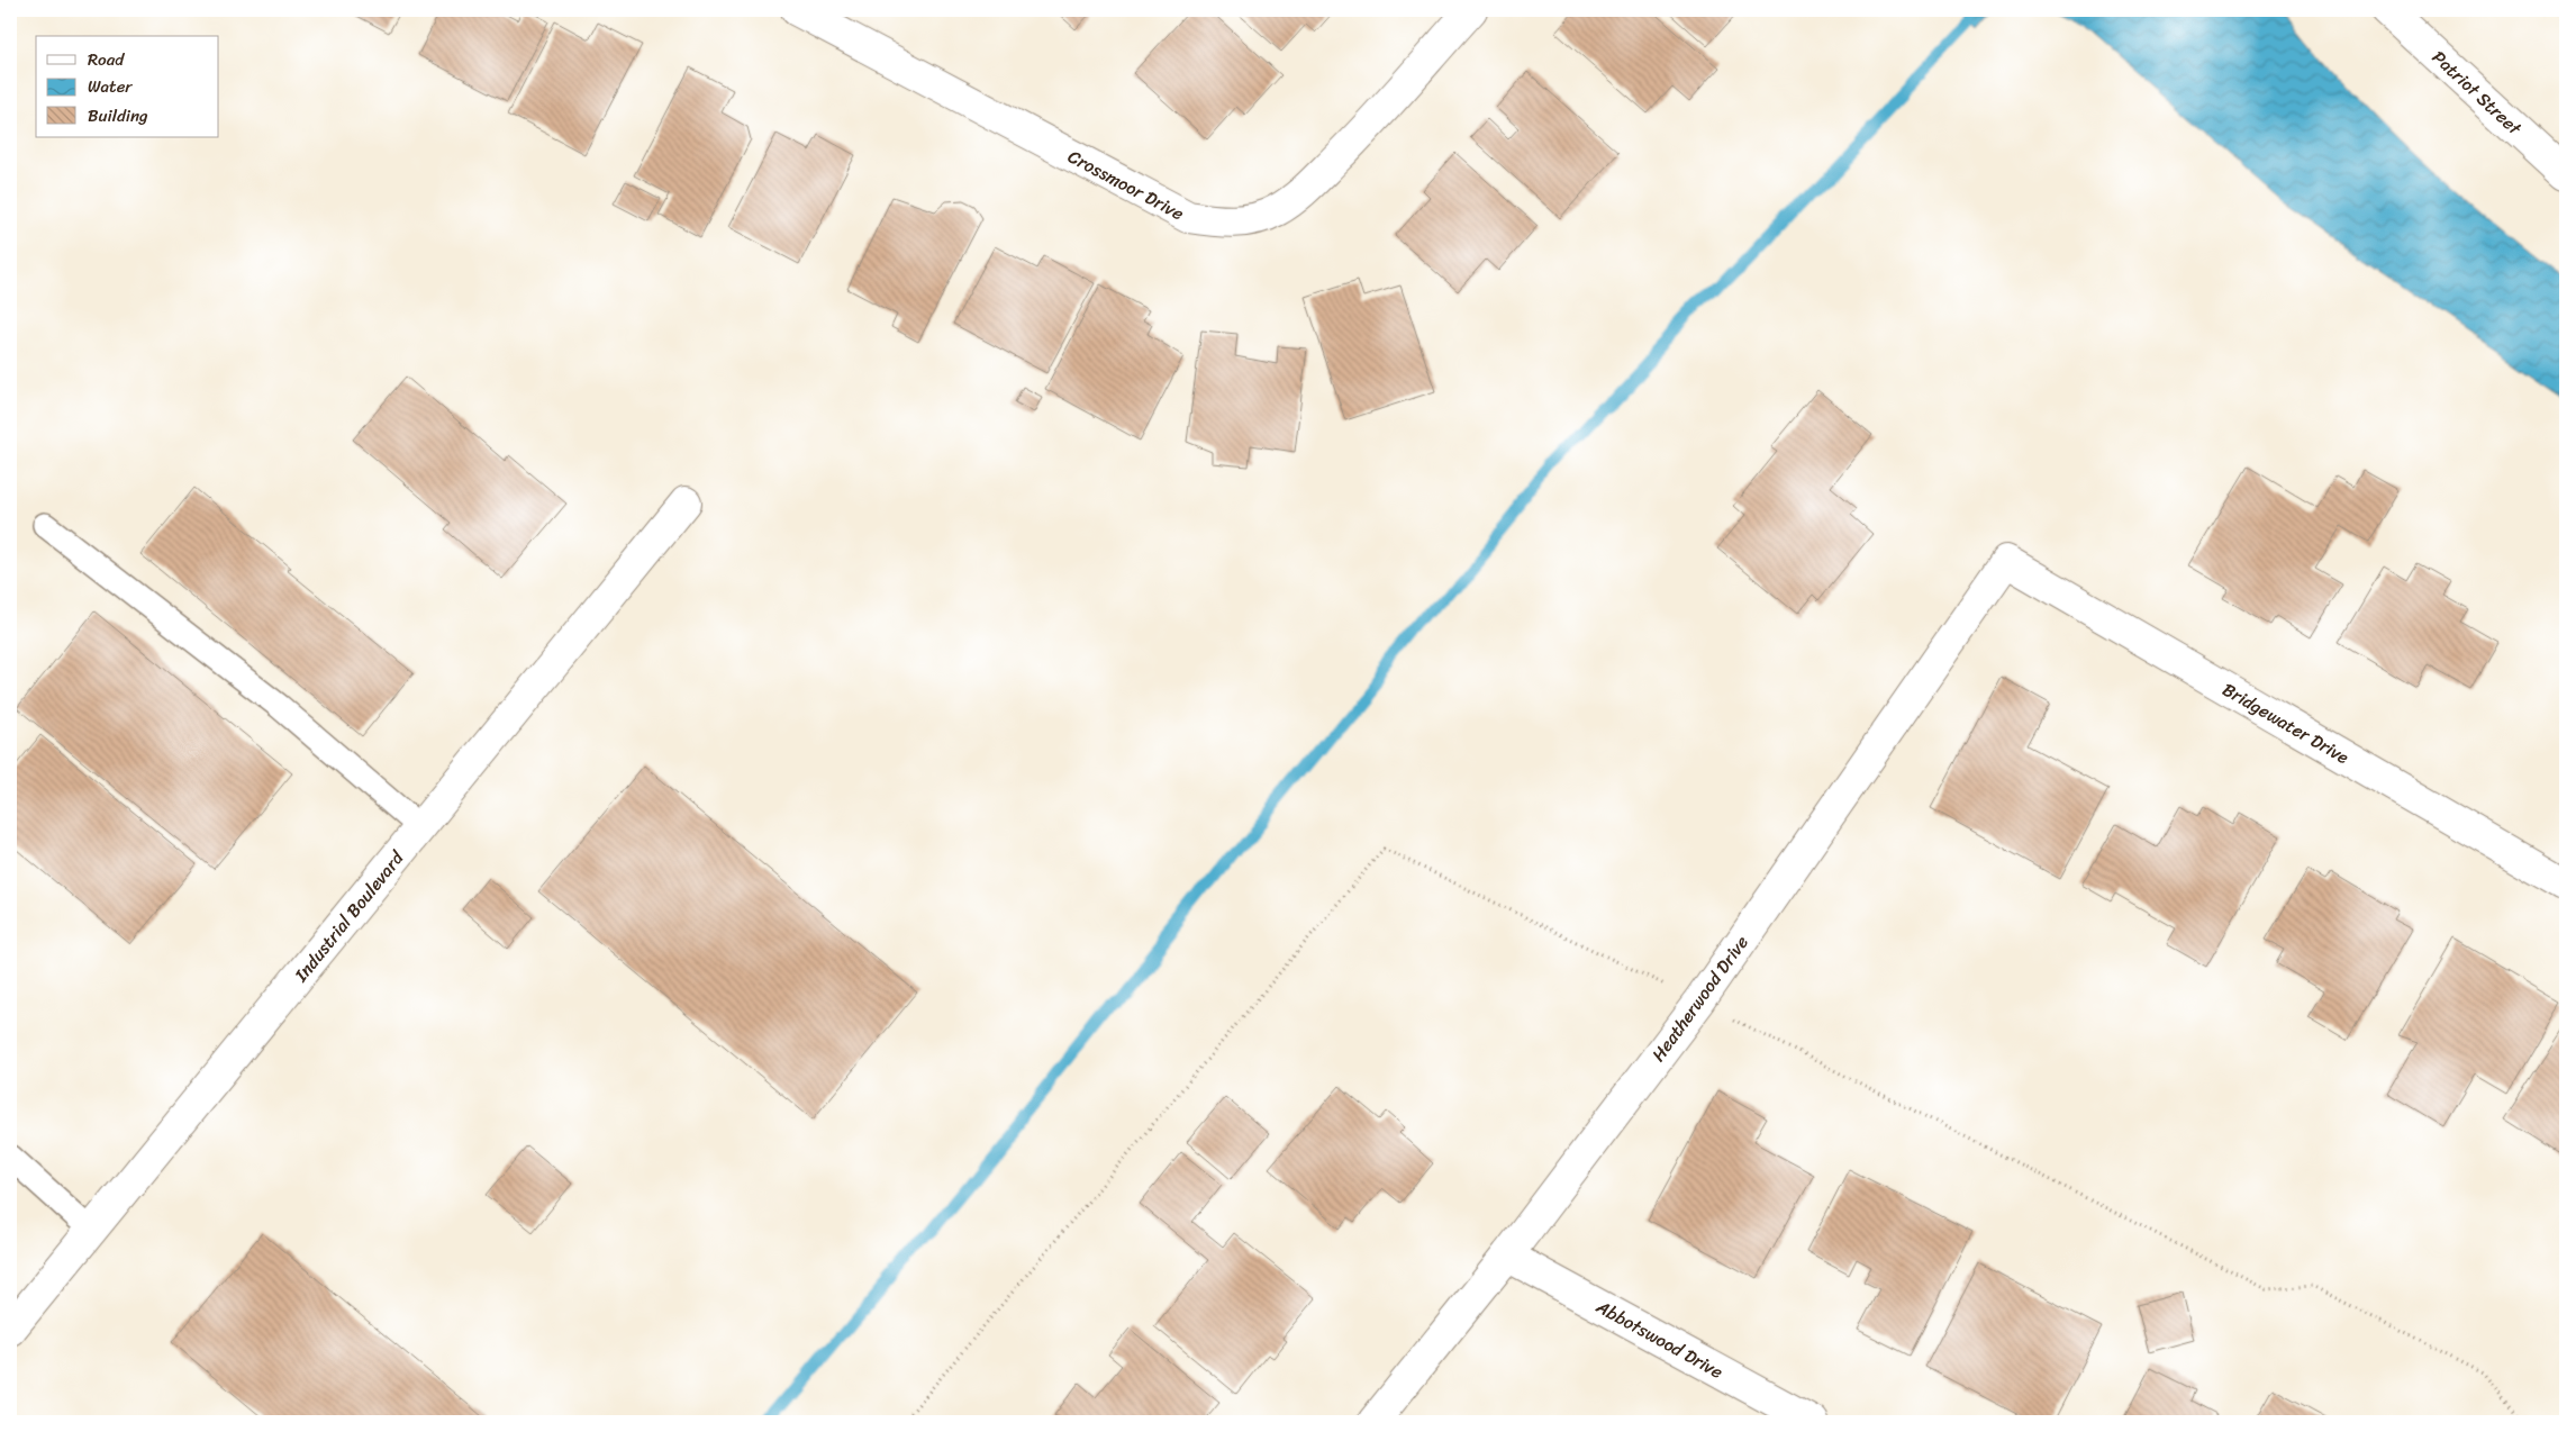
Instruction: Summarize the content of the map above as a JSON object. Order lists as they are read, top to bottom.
{
  "streets": {
    "street": [
      "Patriot Street",
      "Crossmoor Drive",
      "Bridgewater Drive",
      "Industrial Boulevard",
      "Heatherwood Drive",
      "Abbotswood Drive"
    ]
  },
  "crossings": [
    ["Bridgewater Drive", "Heatherwood Drive"],
    ["Heatherwood Drive", "Abbotswood Drive"]
  ],
  "legend": ["Road", "Water", "Building"]
}
